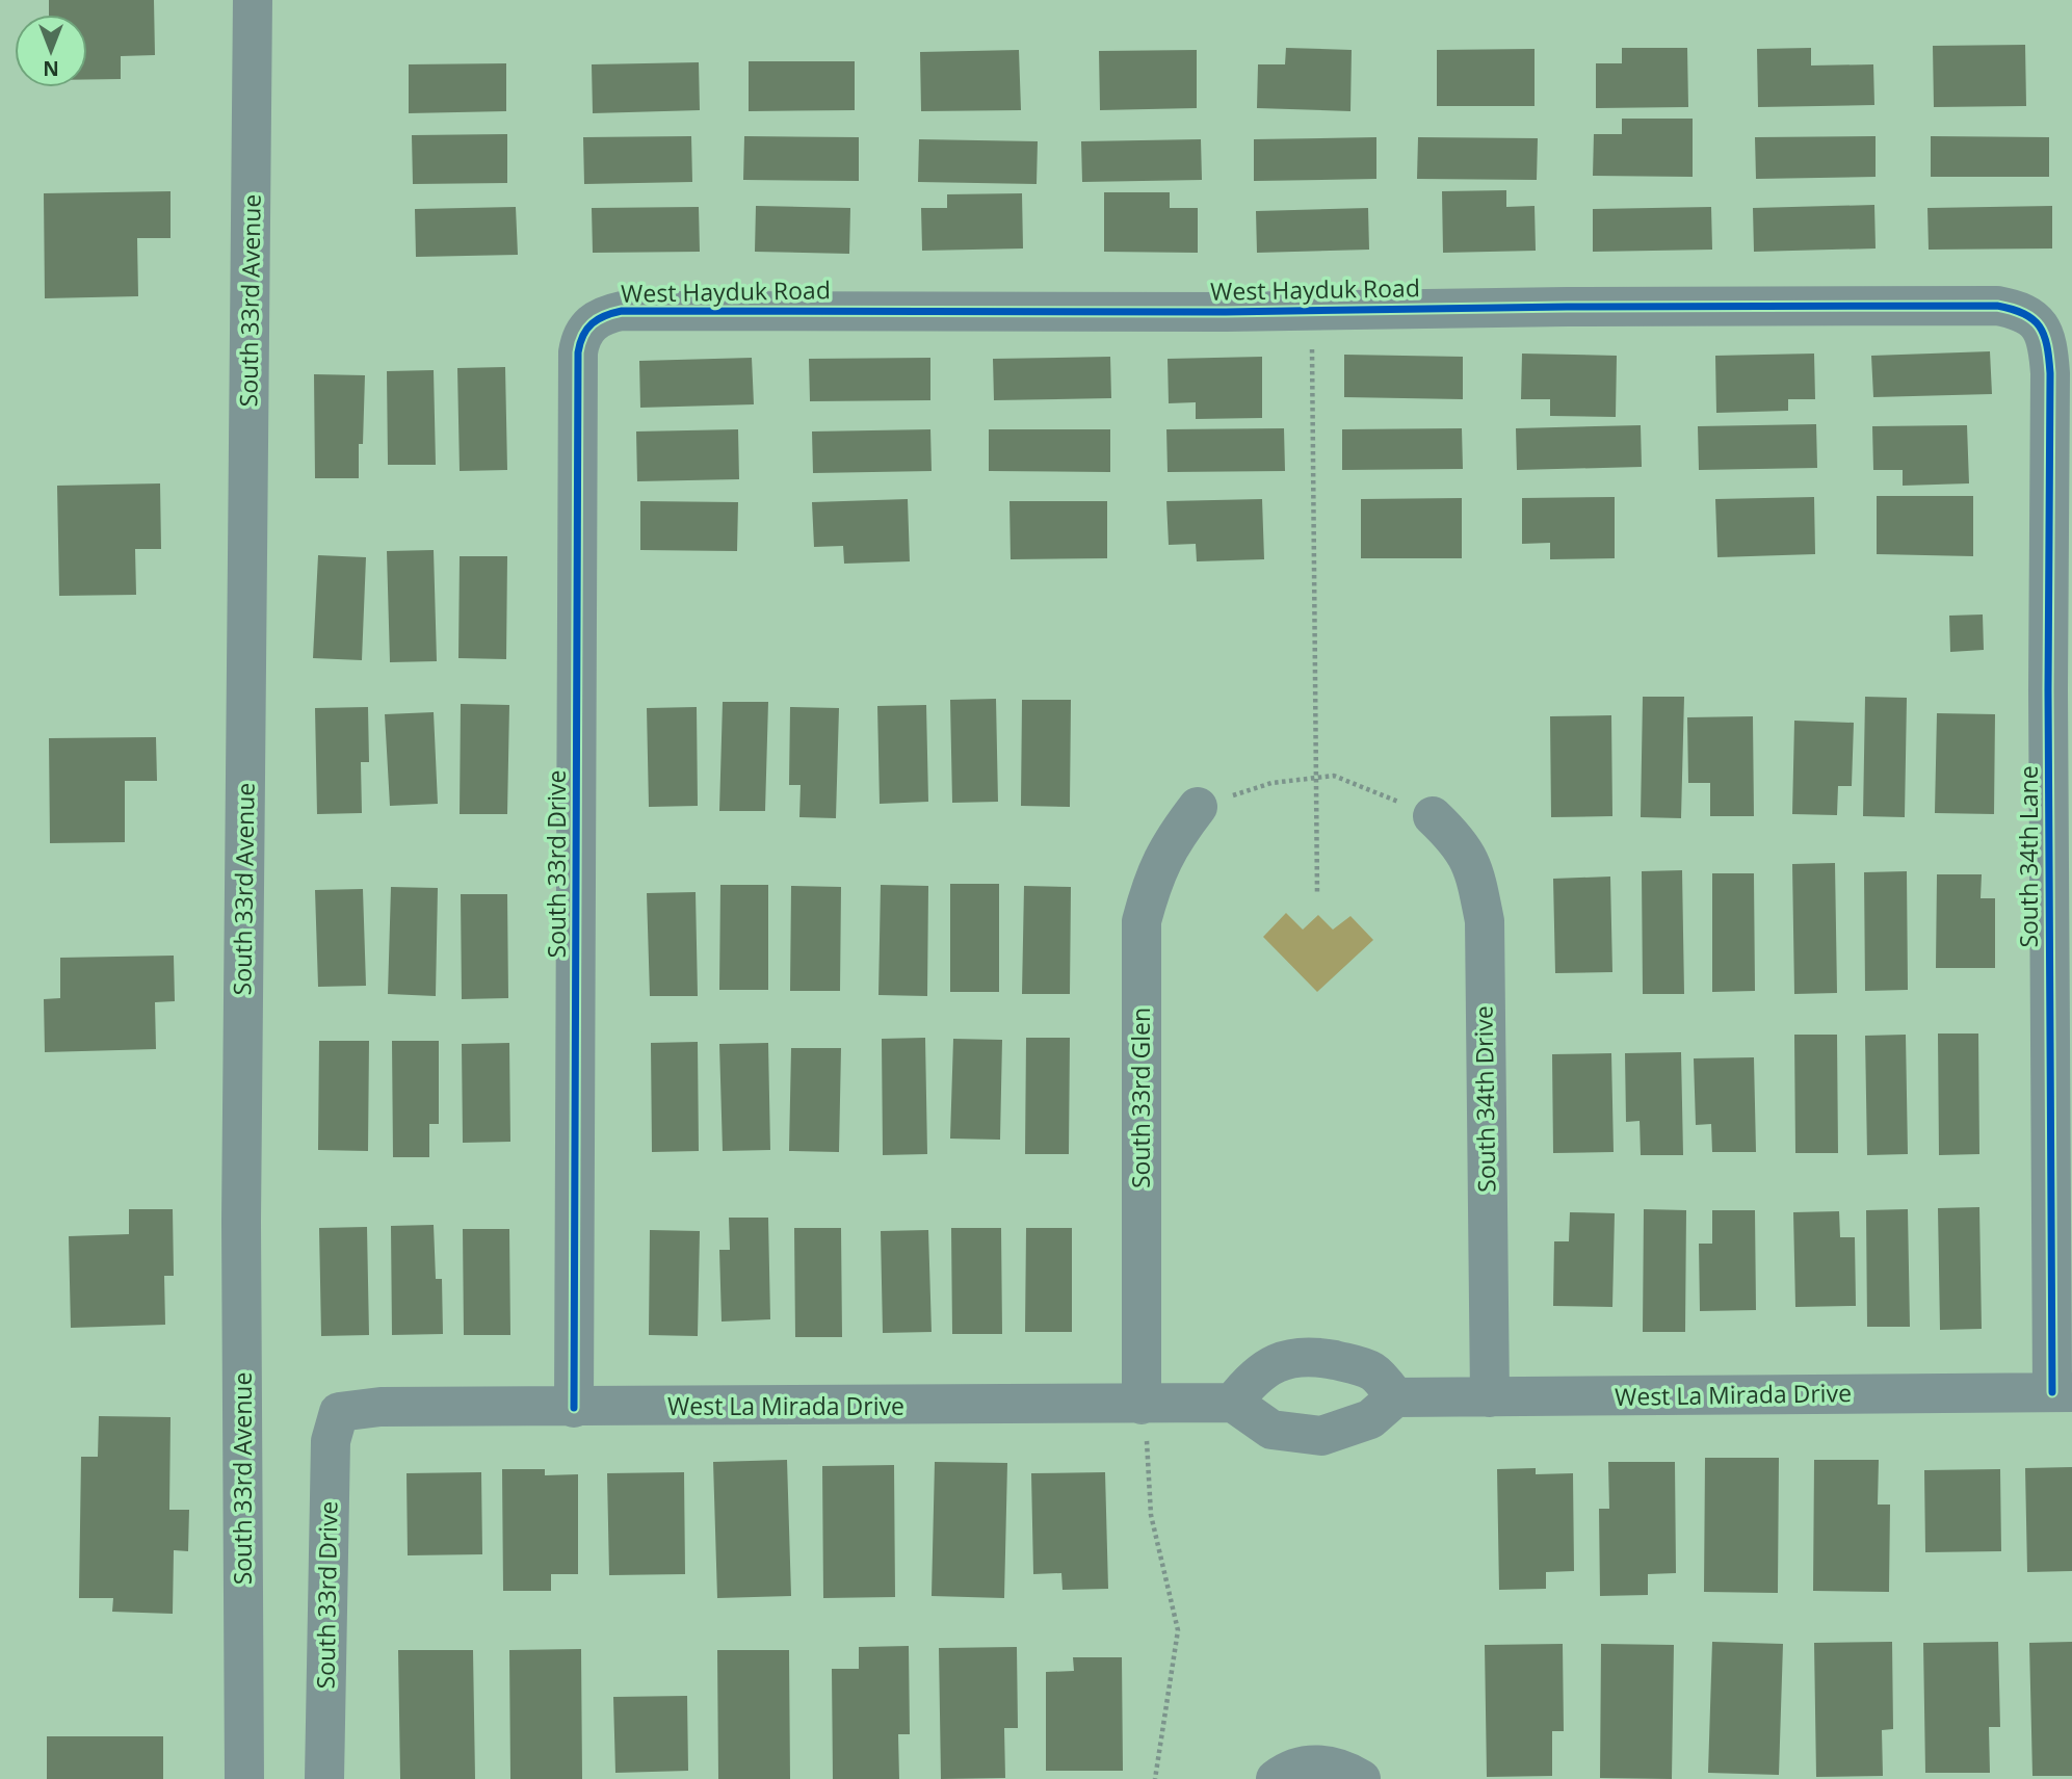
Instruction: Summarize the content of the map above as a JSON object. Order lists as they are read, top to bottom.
{
  "streets": {
    "street": [
      "West Hayduk Road",
      "South 33rd Avenue",
      "South 34th Lane",
      "South 33rd Drive",
      "South 33rd Glen",
      "South 34th Drive",
      "West La Mirada Drive"
    ]
  },
  "crossings": [
    ["West Hayduk Road", "South 34th Lane"],
    ["West Hayduk Road", "South 33rd Drive"],
    ["South 34th Lane", "West La Mirada Drive"],
    ["South 33rd Drive", "West La Mirada Drive"],
    ["South 33rd Glen", "West La Mirada Drive"],
    ["South 34th Drive", "West La Mirada Drive"]
  ],
  "north": "bottom"
}
